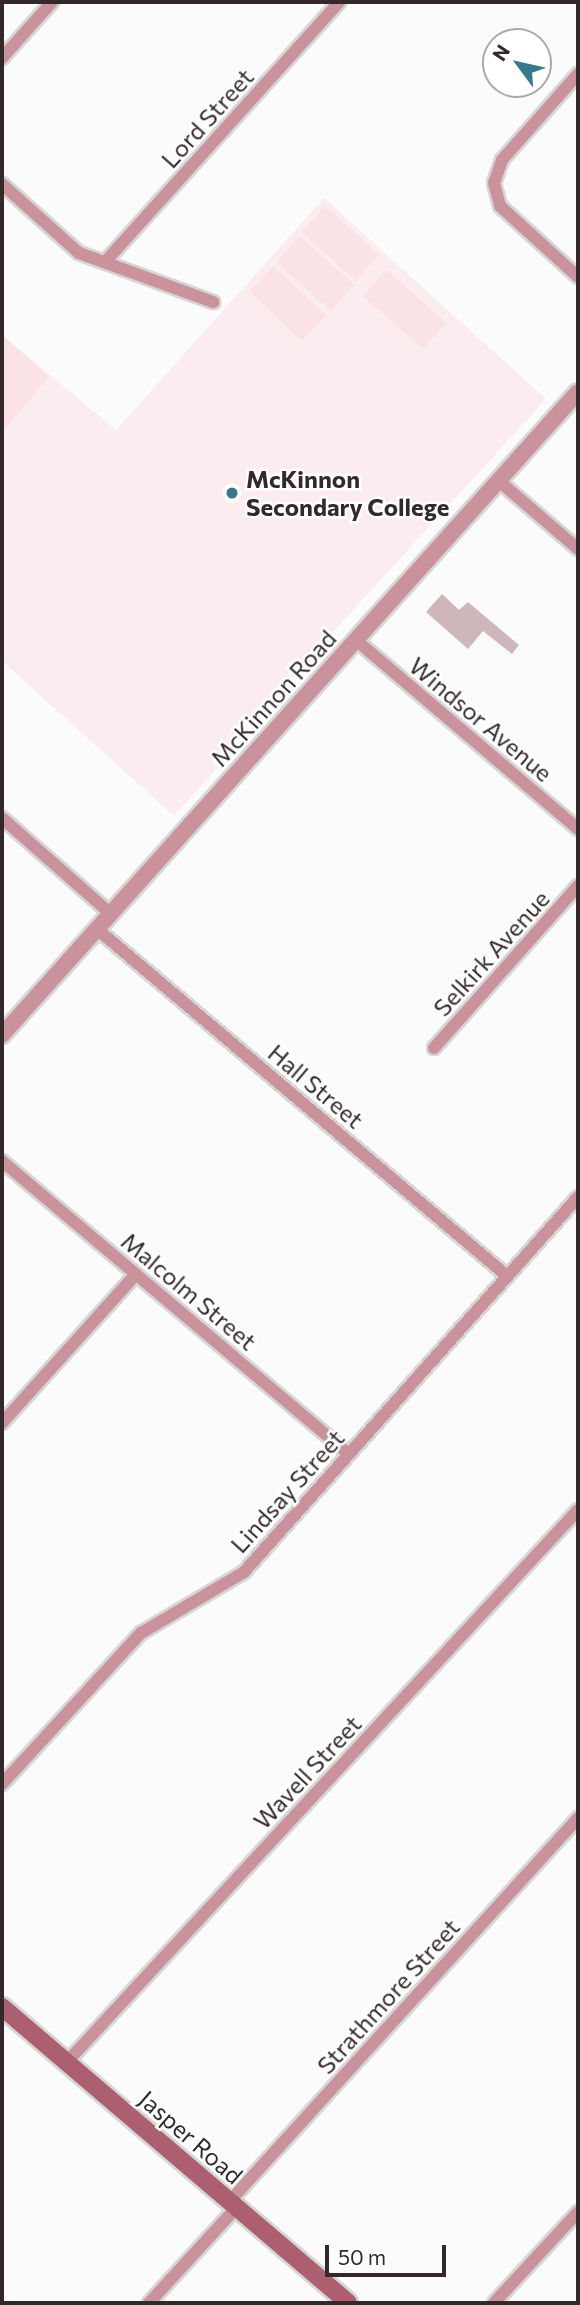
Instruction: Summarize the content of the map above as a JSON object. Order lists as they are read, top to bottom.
{
  "streets": {
    "main road": ["Jasper Road"],
    "street": [
      "Lord Street",
      "McKinnon Road",
      "Windsor Avenue",
      "Selkirk Avenue",
      "Hall Street",
      "Malcolm Street",
      "Lindsay Street",
      "Wavell Street",
      "Strathmore Street"
    ]
  },
  "crossings": [
    ["McKinnon Road", "Windsor Avenue"],
    ["McKinnon Road", "Hall Street"],
    ["Hall Street", "Lindsay Street"],
    ["Malcolm Street", "Lindsay Street"],
    ["Wavell Street", "Jasper Road"],
    ["Strathmore Street", "Jasper Road"]
  ],
  "places": ["McKinnon Secondary College"],
  "scale_bar": "50 m",
  "north": "top left"
}
